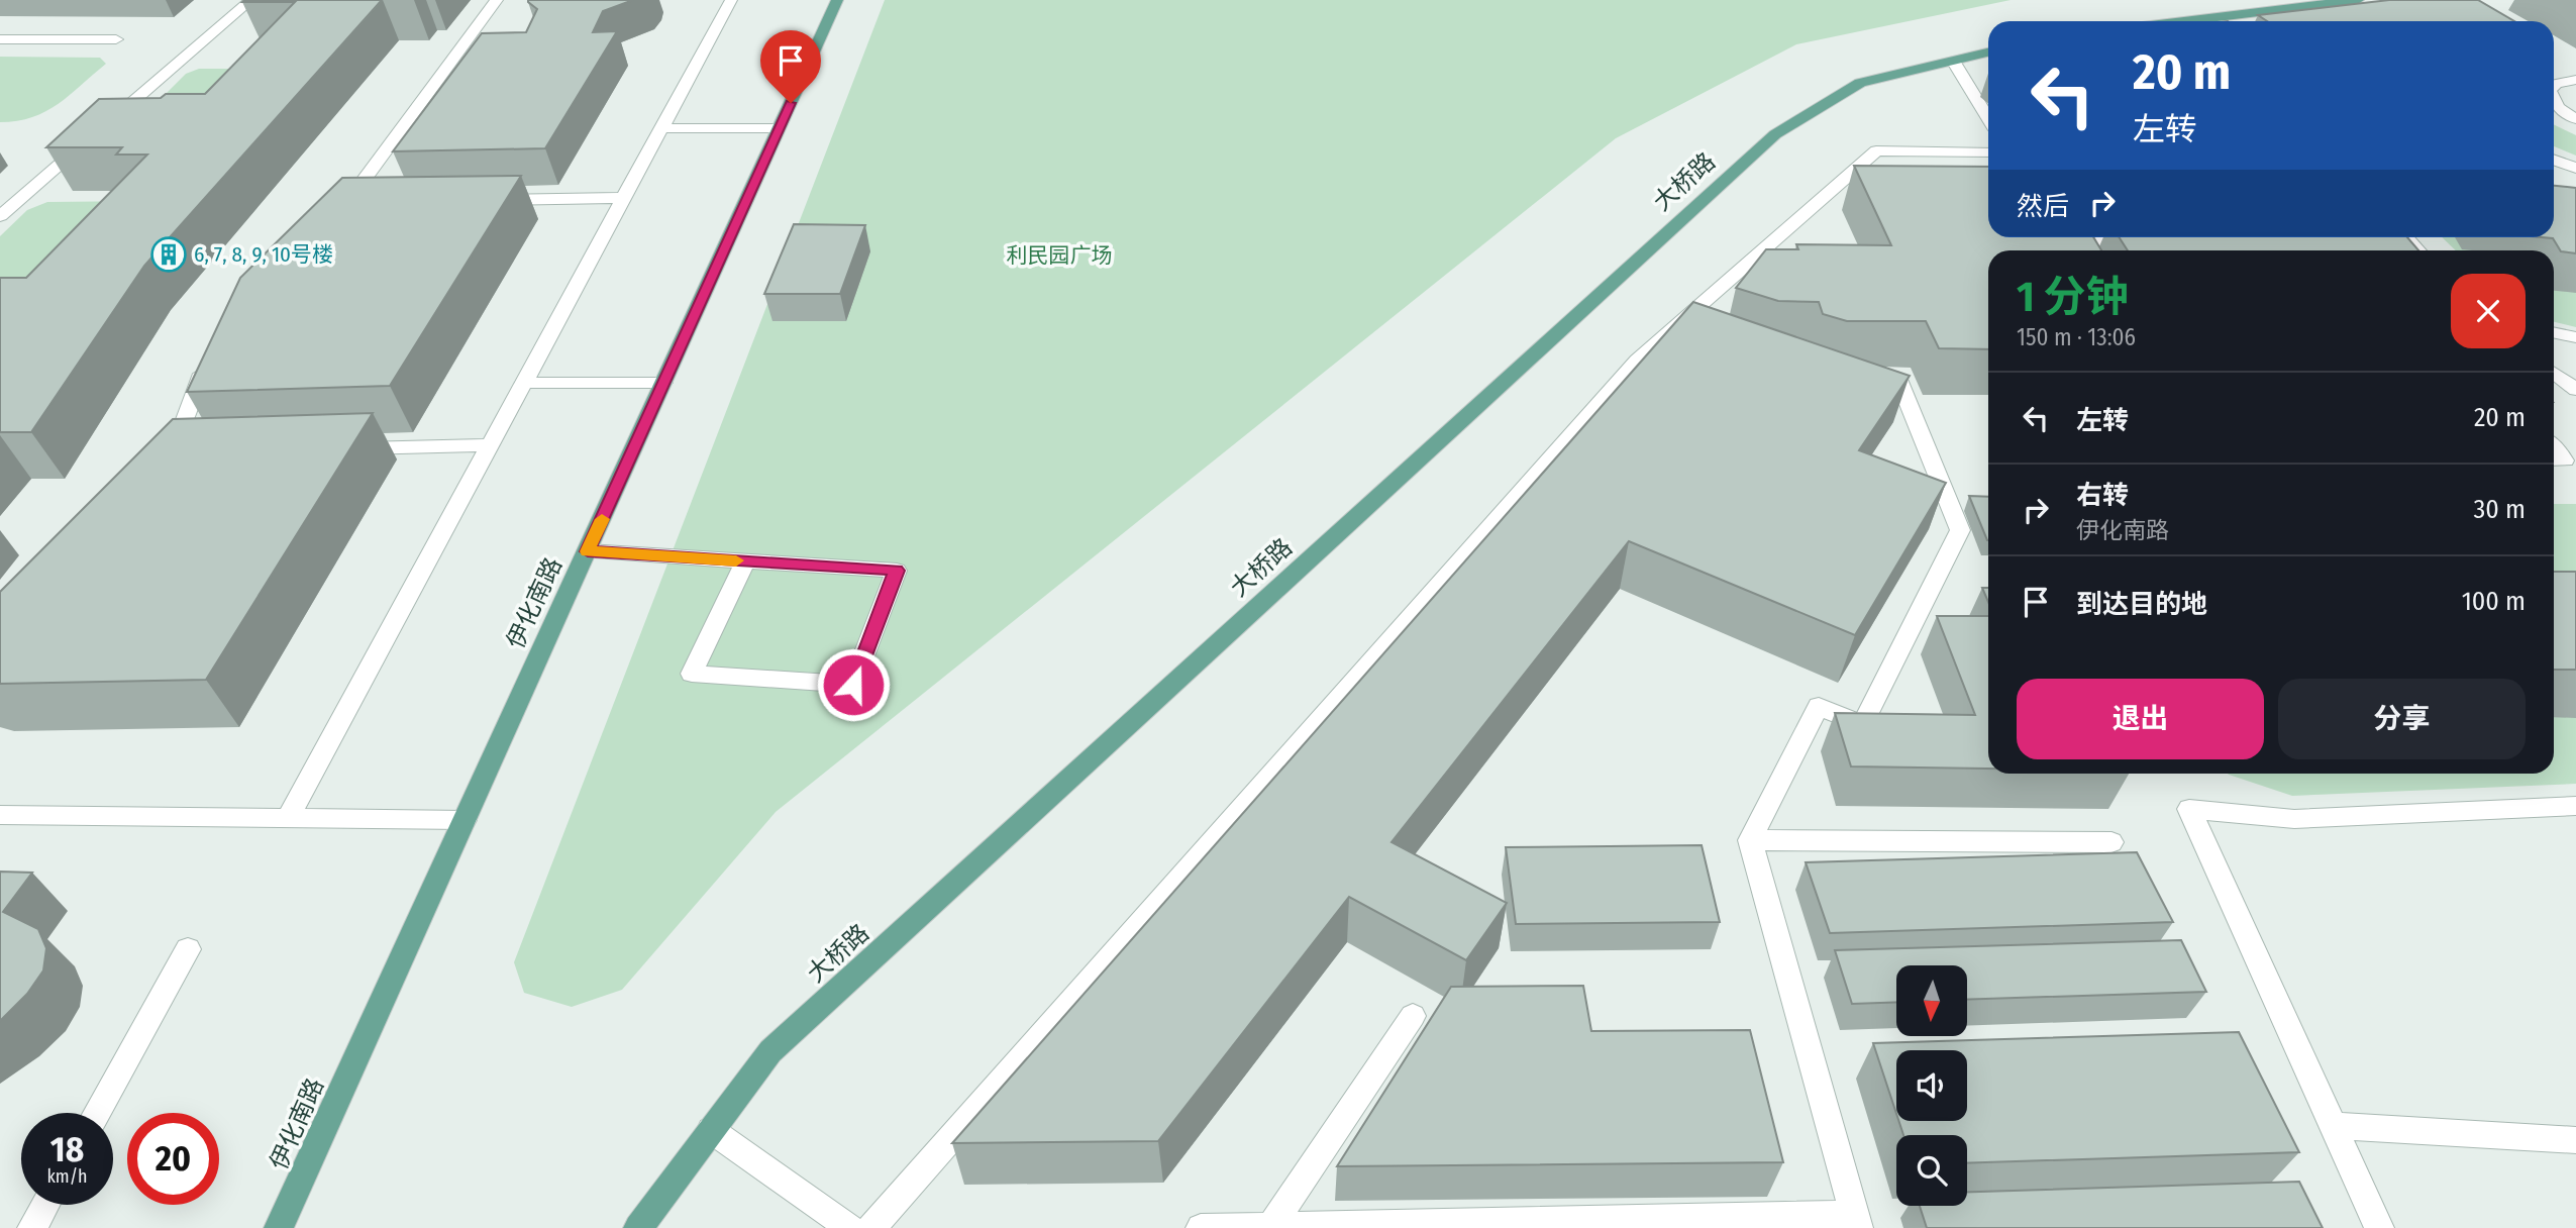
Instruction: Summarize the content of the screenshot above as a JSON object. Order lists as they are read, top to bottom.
{
  "streets": {
    "main road": ["大桥路", "伊化南路"]
  },
  "parks": ["利民园广场"],
  "places": {
    "building": ["6, 7, 8, 9, 10号楼"]
  },
  "north": "bottom",
  "page": {
    "turn": ["20 m", "左转"],
    "then": "然后",
    "heading": ["1 分钟", "150 m · 13:06"],
    "list": [
      {
        "name": "左转",
        "value": "20 m"
      },
      {
        "name": "右转",
        "note": "伊化南路",
        "value": "30 m"
      },
      {
        "name": "到达目的地",
        "value": "100 m"
      }
    ],
    "buttons": ["退出", "分享"],
    "speed": "18 km/h",
    "limit": "20"
  }
}
